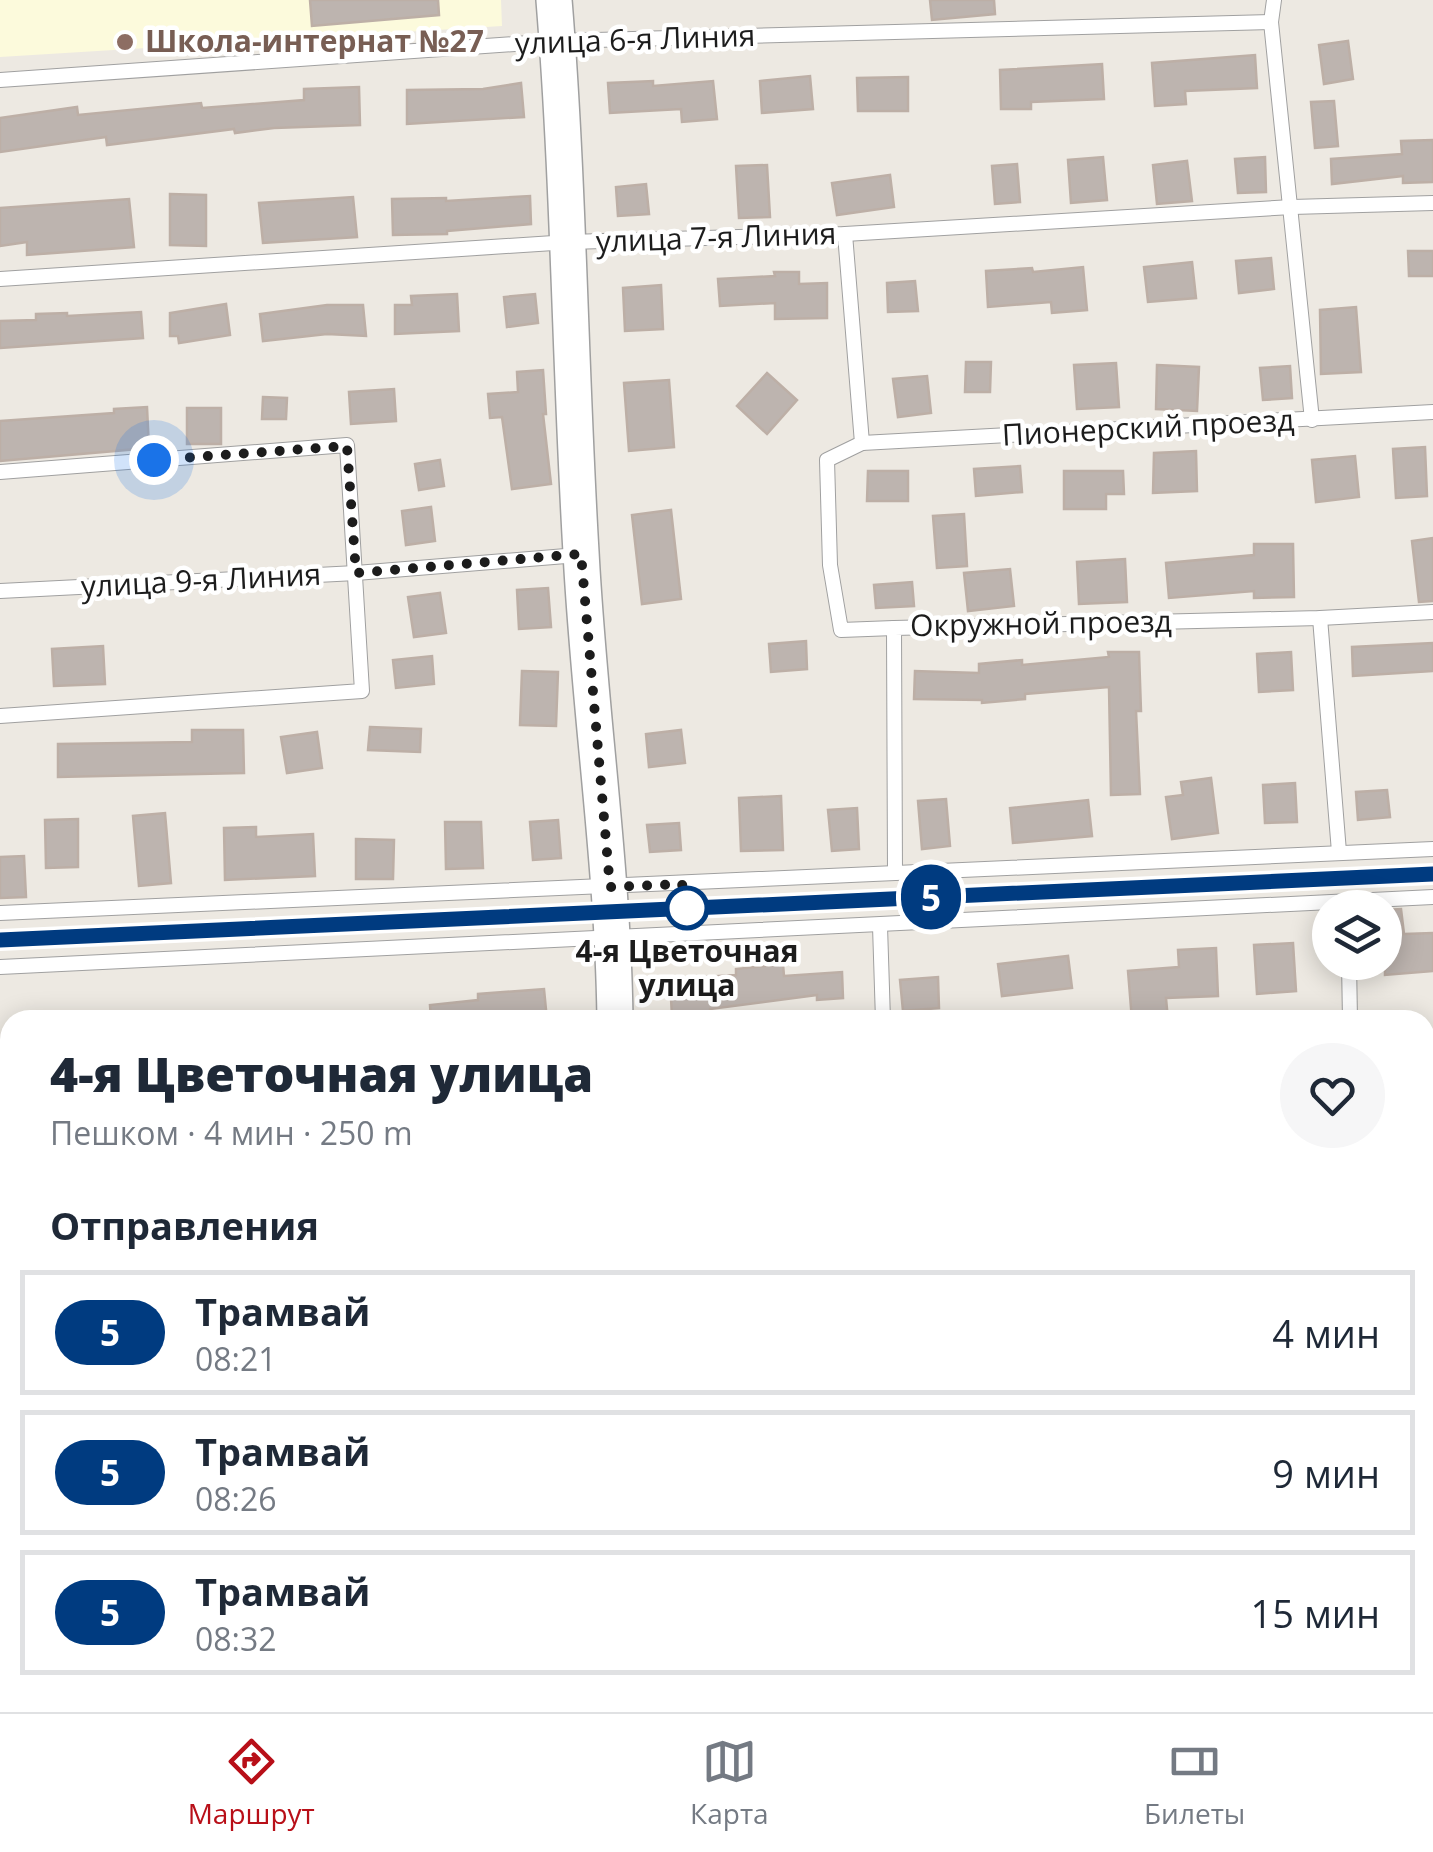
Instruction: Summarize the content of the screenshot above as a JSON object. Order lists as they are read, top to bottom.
{
  "streets": {
    "lane": [
      "улица 6-я Линия",
      "улица 7-я Линия",
      "Пионерский проезд",
      "улица 9-я Линия",
      "Окружной проезд"
    ]
  },
  "places": ["Школа-интернат №27", "4-я Цветочная улица"],
  "lines": ["tram line 5"],
  "page": {
    "on_map": "5",
    "heading": [
      ["4-я Цветочная улица", "Пешком · 4 мин · 250 m"],
      "Отправления"
    ],
    "list": [
      {
        "mark": "5",
        "name": "Трамвай",
        "note": "08:21",
        "value": "4 мин"
      },
      {
        "mark": "5",
        "name": "Трамвай",
        "note": "08:26",
        "value": "9 мин"
      },
      {
        "mark": "5",
        "name": "Трамвай",
        "note": "08:32",
        "value": "15 мин"
      }
    ],
    "tabs": ["Маршрут", "Карта", "Билеты"]
  }
}
